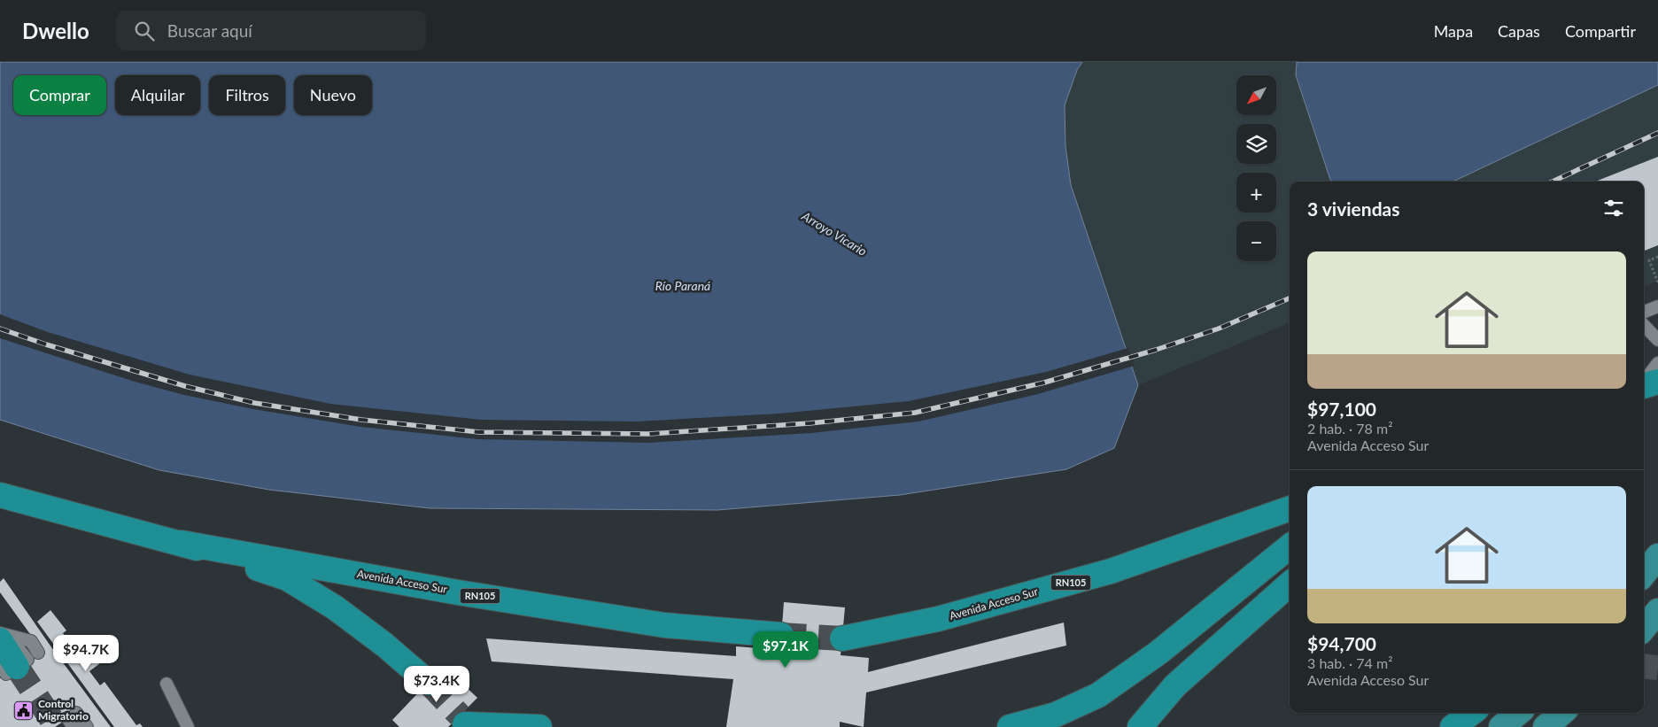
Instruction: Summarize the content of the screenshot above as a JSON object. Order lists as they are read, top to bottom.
{
  "streets": {
    "highway": ["Avenida Acceso Sur", "RN105"]
  },
  "water": ["Arroyo Vicario", "Río Paraná"],
  "places": {
    "public building": ["Control Migratorio"]
  },
  "north": "bottom left",
  "page": {
    "header": "Dwello",
    "search": "Buscar aquí",
    "nav": ["Mapa", "Capas", "Compartir"],
    "map_buttons": ["+", "−"],
    "chip": [
      "Comprar",
      "Alquilar",
      "Filtros",
      "Nuevo"
    ],
    "heading": "3 viviendas",
    "list": [
      {
        "name": "$97,100",
        "note": "2 hab. · 78 m² · Avenida Acceso Sur"
      },
      {
        "name": "$94,700",
        "note": "3 hab. · 74 m² · Avenida Acceso Sur"
      }
    ],
    "price": ["$97.1K", "$94.7K", "$73.4K"]
  }
}
